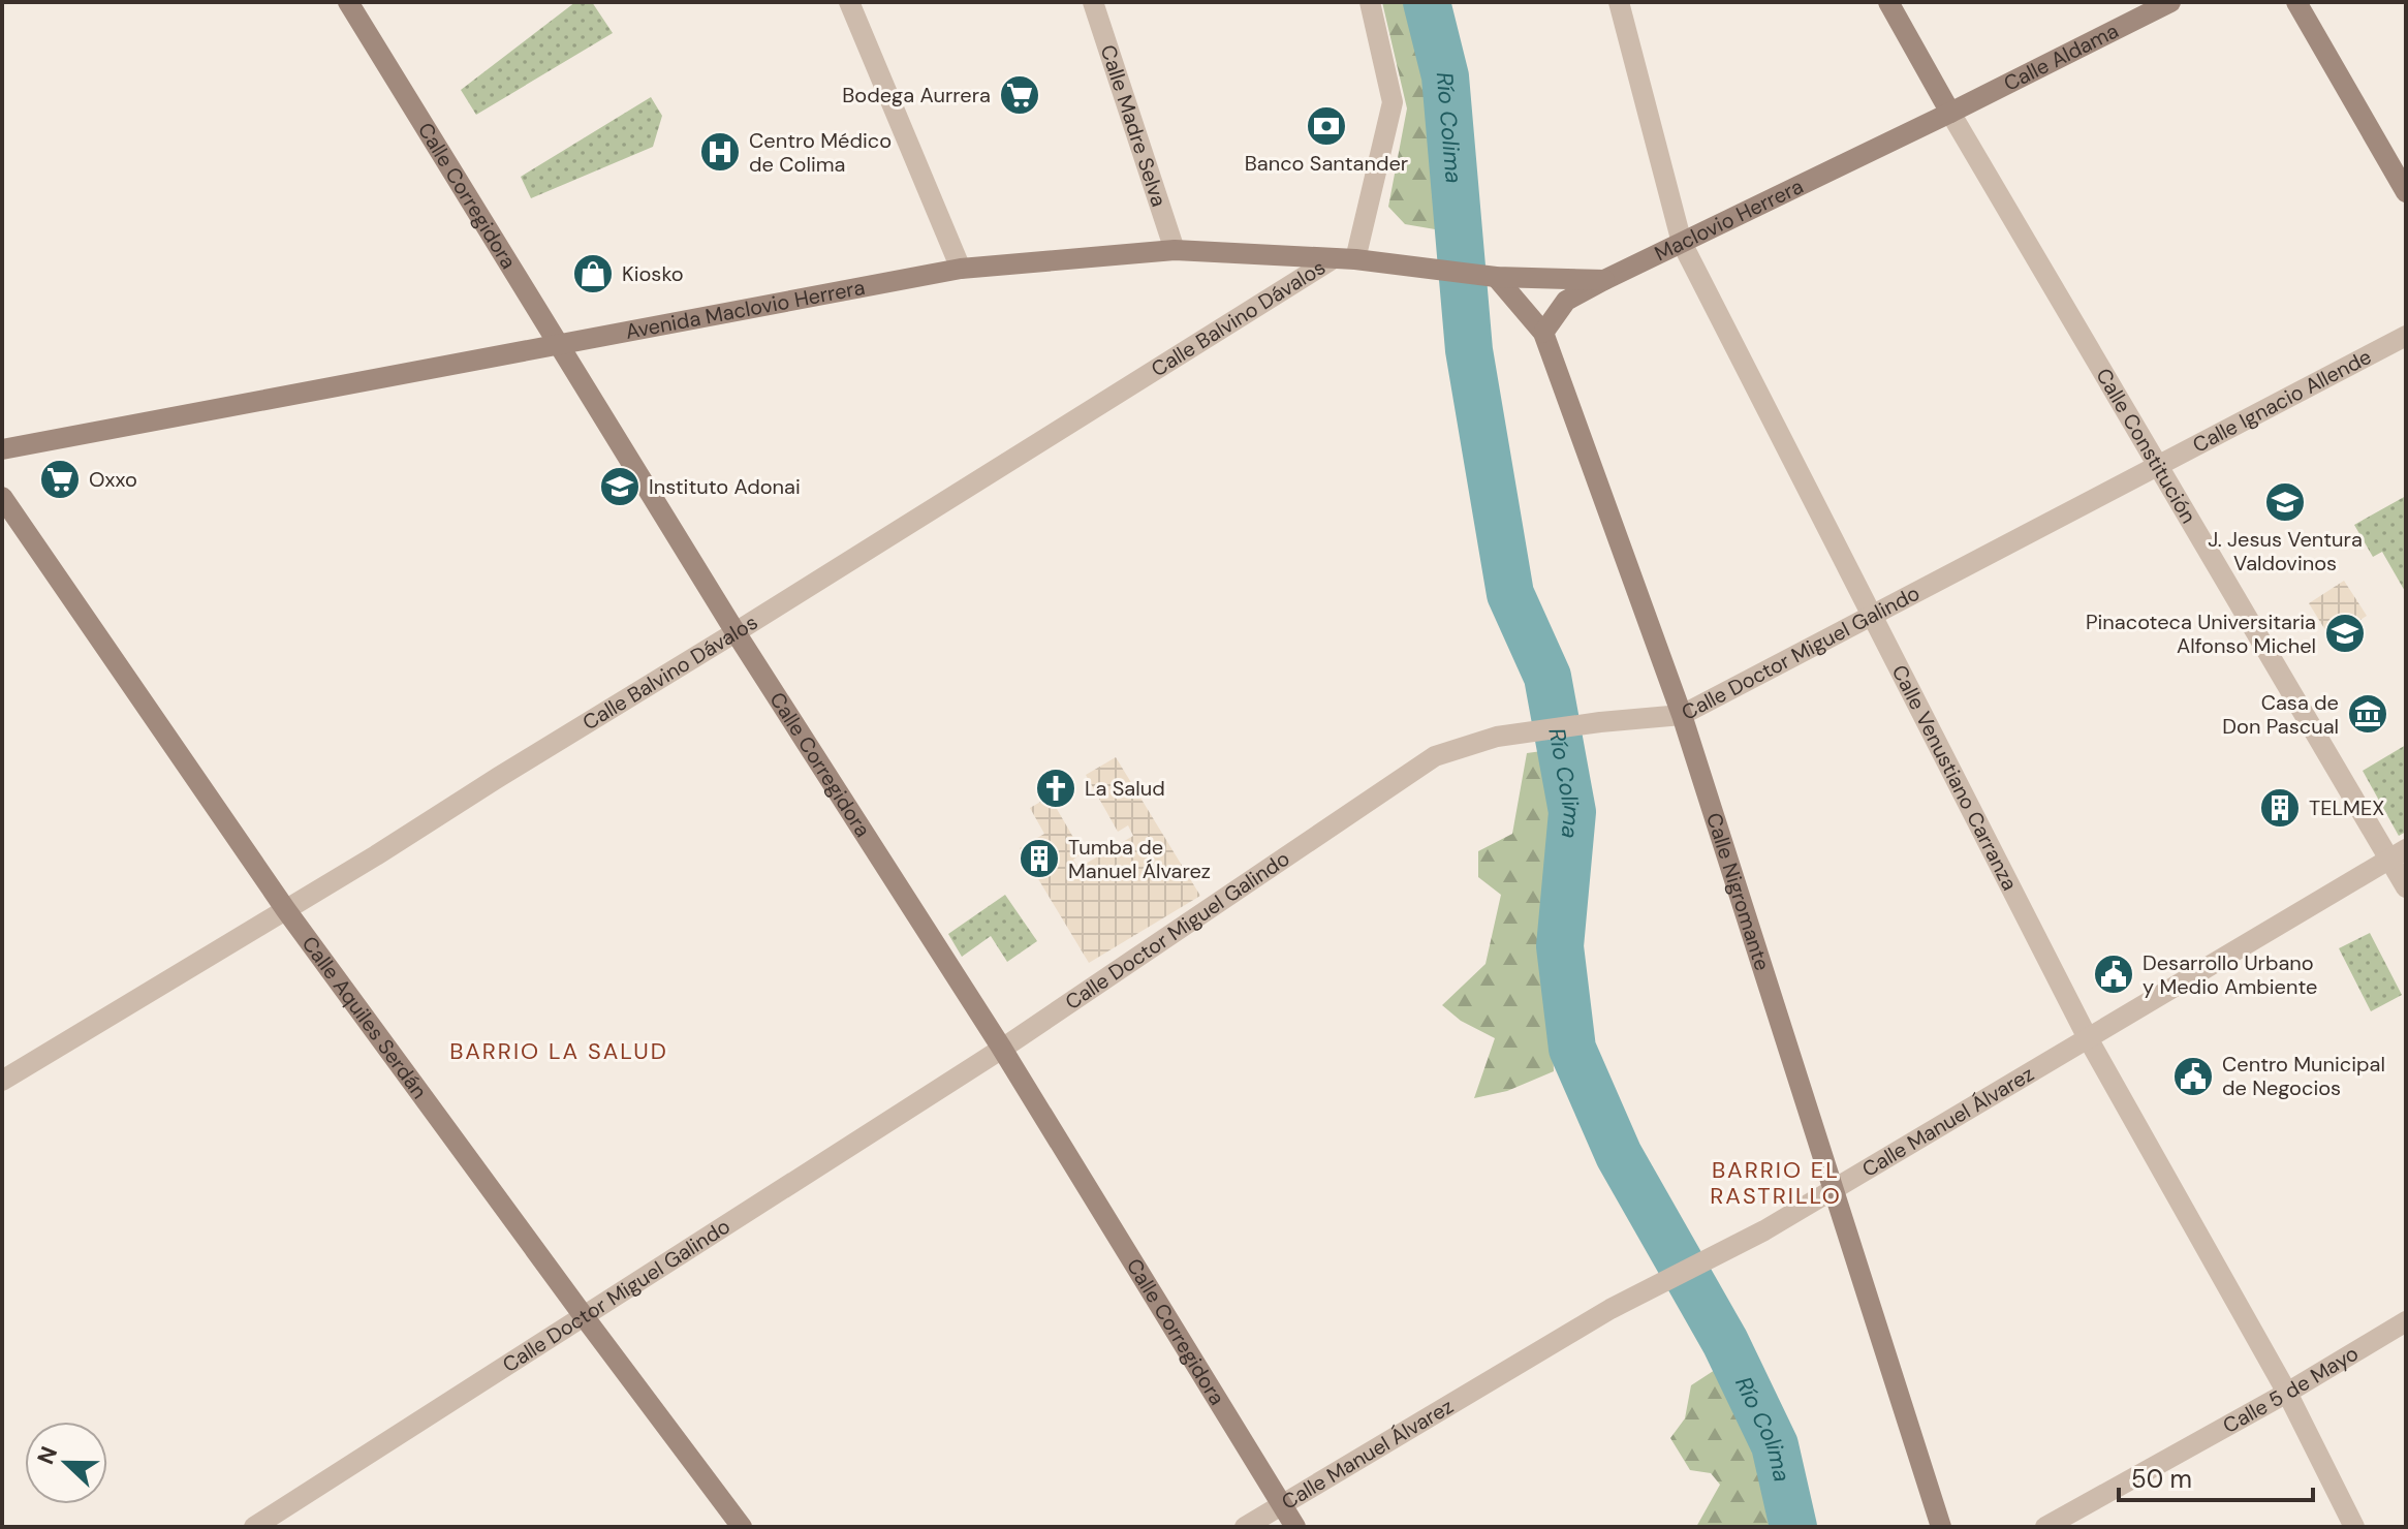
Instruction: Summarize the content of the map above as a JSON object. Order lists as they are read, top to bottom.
{
  "streets": {
    "street": [
      "Calle Aldama",
      "Calle Madre Selva",
      "Calle Corregidora",
      "Maclovio Herrera",
      "Avenida Maclovio Herrera",
      "Calle Balvino Dávalos",
      "Calle Ignacio Allende",
      "Calle Constitución",
      "Calle Doctor Miguel Galindo",
      "Calle Venustiano Carranza",
      "Calle Nigromante",
      "Calle Aquiles Serdán",
      "Calle Manuel Álvarez",
      "Calle 5 de Mayo"
    ]
  },
  "crossings": [
    ["Calle Aldama", "Maclovio Herrera"],
    ["Calle Aldama", "Calle Constitución"],
    ["Calle Madre Selva", "Avenida Maclovio Herrera"],
    ["Calle Corregidora", "Avenida Maclovio Herrera"],
    ["Calle Corregidora", "Calle Balvino Dávalos"],
    ["Calle Corregidora", "Calle Doctor Miguel Galindo"],
    ["Calle Corregidora", "Calle Manuel Álvarez"],
    ["Maclovio Herrera", "Avenida Maclovio Herrera"],
    ["Maclovio Herrera", "Calle Constitución"],
    ["Maclovio Herrera", "Calle Venustiano Carranza"],
    ["Maclovio Herrera", "Calle Nigromante"],
    ["Avenida Maclovio Herrera", "Calle Balvino Dávalos"],
    ["Avenida Maclovio Herrera", "Calle Nigromante"],
    ["Calle Balvino Dávalos", "Calle Aquiles Serdán"],
    ["Calle Ignacio Allende", "Calle Constitución"],
    ["Calle Ignacio Allende", "Calle Doctor Miguel Galindo"],
    ["Calle Constitución", "Calle Doctor Miguel Galindo"],
    ["Calle Constitución", "Calle Manuel Álvarez"],
    ["Calle Doctor Miguel Galindo", "Calle Venustiano Carranza"],
    ["Calle Doctor Miguel Galindo", "Calle Nigromante"],
    ["Calle Doctor Miguel Galindo", "Calle Aquiles Serdán"],
    ["Calle Venustiano Carranza", "Calle Manuel Álvarez"],
    ["Calle Venustiano Carranza", "Calle 5 de Mayo"],
    ["Calle Nigromante", "Calle Manuel Álvarez"]
  ],
  "districts": ["BARRIO LA SALUD", "BARRIO EL RASTRILLO"],
  "water": ["Río Colima"],
  "places": {
    "supermarket": ["Bodega Aurrera", "Oxxo"],
    "bank": ["Banco Santander"],
    "hospital": ["Centro Médico de Colima"],
    "shop": ["Kiosko"],
    "school or university": ["Instituto Adonai", "J. Jesus Ventura Valdovinos", "Pinacoteca Universitaria Alfonso Michel"],
    "museum": ["Casa de Don Pascual"],
    "church": ["La Salud"],
    "building": ["TELMEX", "Tumba de Manuel Álvarez"],
    "public building": ["Desarrollo Urbano y Medio Ambiente", "Centro Municipal de Negocios"]
  },
  "scale_bar": "50 m",
  "north": "left"
}
